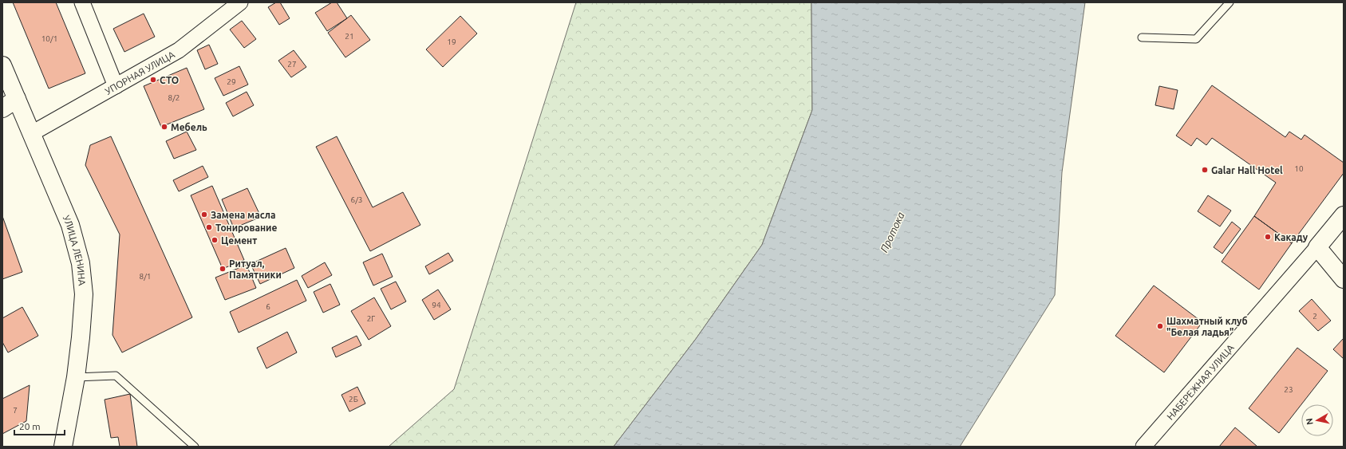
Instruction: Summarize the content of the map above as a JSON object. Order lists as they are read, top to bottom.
{
  "streets": {
    "main road": ["УЛИЦА ЛЕНИНА", "НАБЕРЕЖНАЯ УЛИЦА"],
    "street": ["УПОРНАЯ УЛИЦА"]
  },
  "crossings": [
    ["УПОРНАЯ УЛИЦА", "УЛИЦА ЛЕНИНА"]
  ],
  "water": ["Протока"],
  "places": [
    "СТО",
    "Мебель",
    "Galar Hall Hotel",
    "Замена масла",
    "Тонирование",
    "Какаду",
    "Цемент",
    "Ритуал, Памятники",
    "Шахматный клуб \"Белая ладья\""
  ],
  "house_numbers": [
    "21",
    "10/1",
    "19",
    "27",
    "29",
    "8/2",
    "10",
    "6/3",
    "8/1",
    "94",
    "6",
    "2",
    "2Г",
    "23",
    "2Б",
    "7"
  ],
  "scale_bar": "20 m",
  "north": "left"
}
